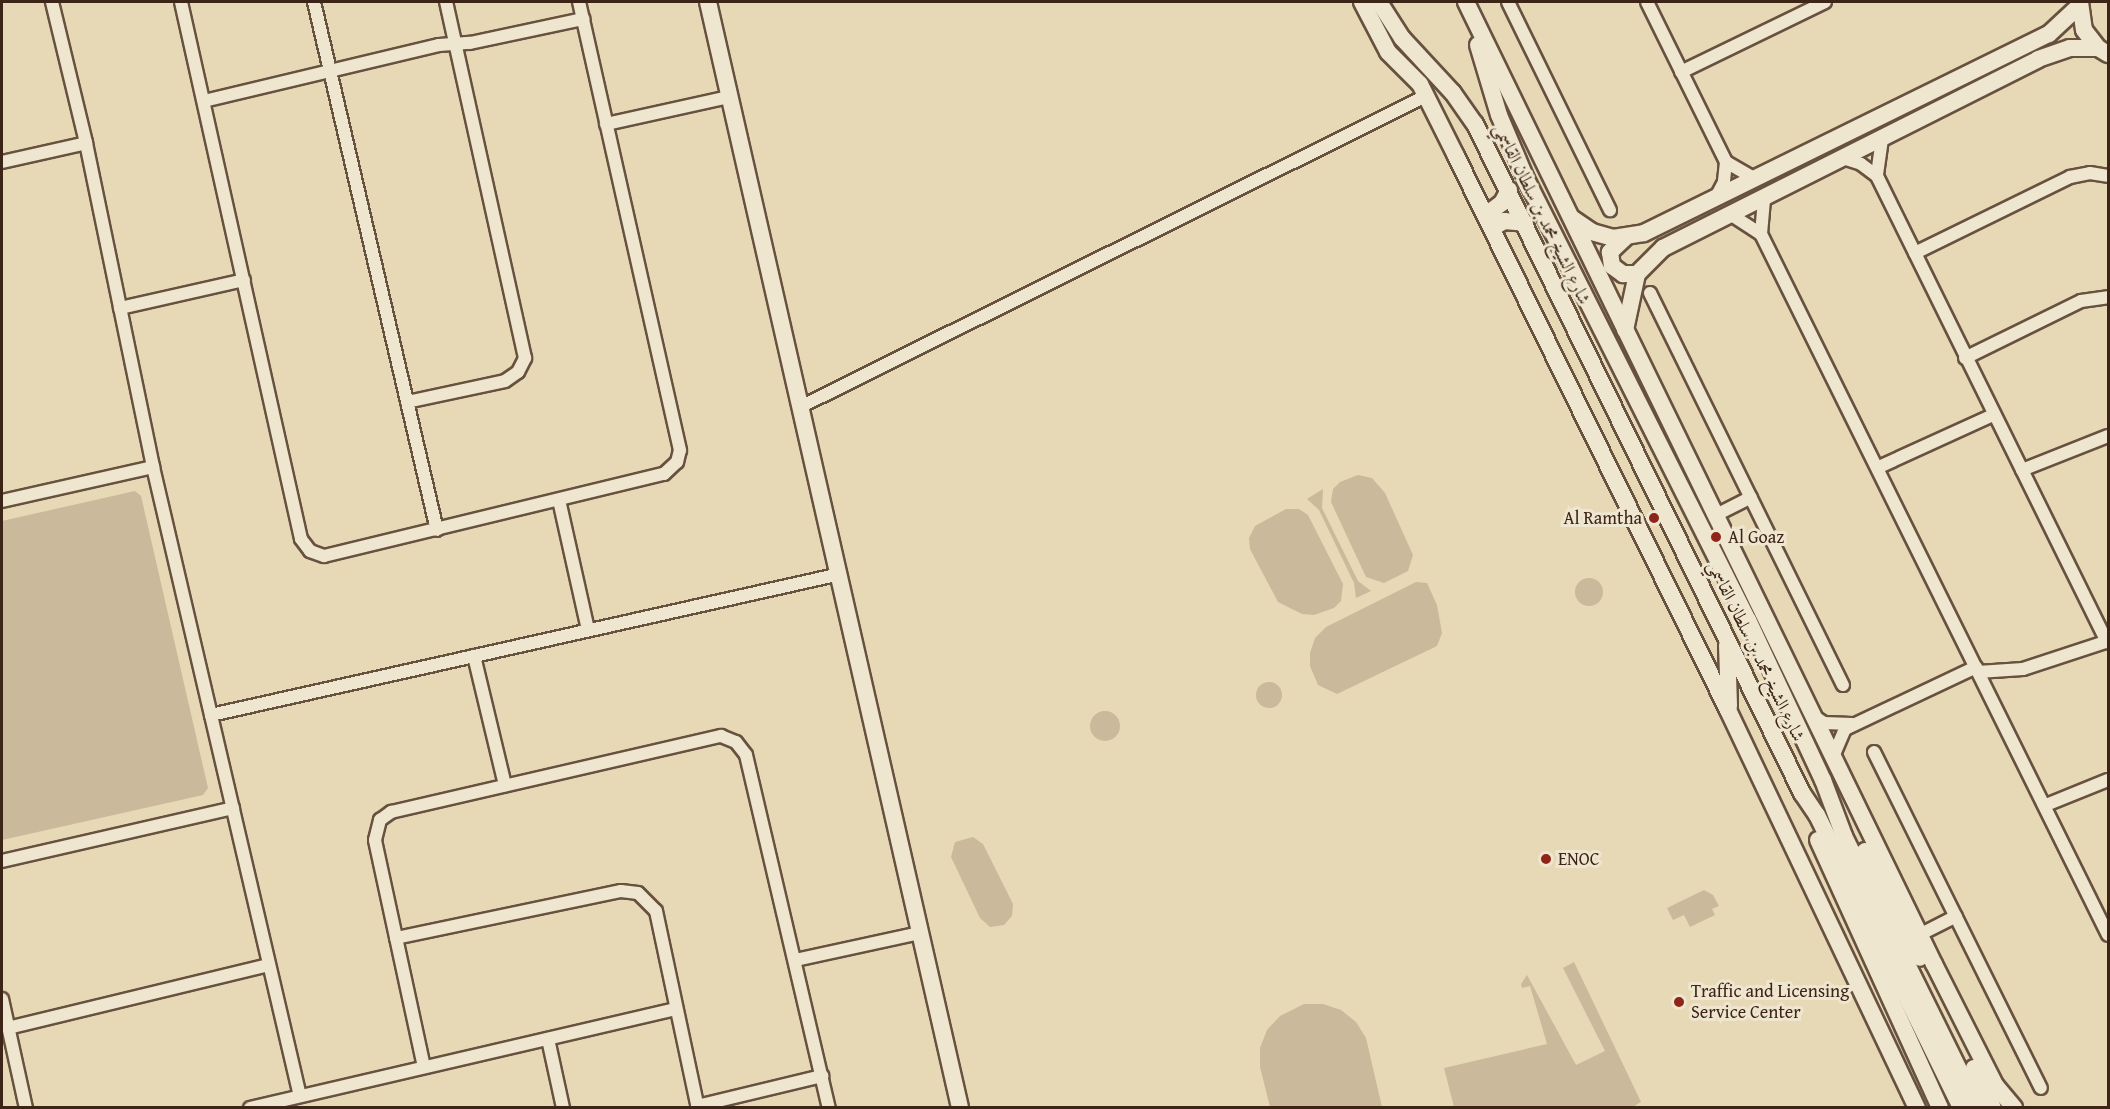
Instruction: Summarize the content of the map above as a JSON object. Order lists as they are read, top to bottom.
{
  "streets": {
    "street": ["شارع الشيخ محمد بن سلطان القاسمي"]
  },
  "places": [
    "Al Ramtha",
    "Al Goaz",
    "ENOC",
    "Traffic and Licensing Service Center"
  ]
}
